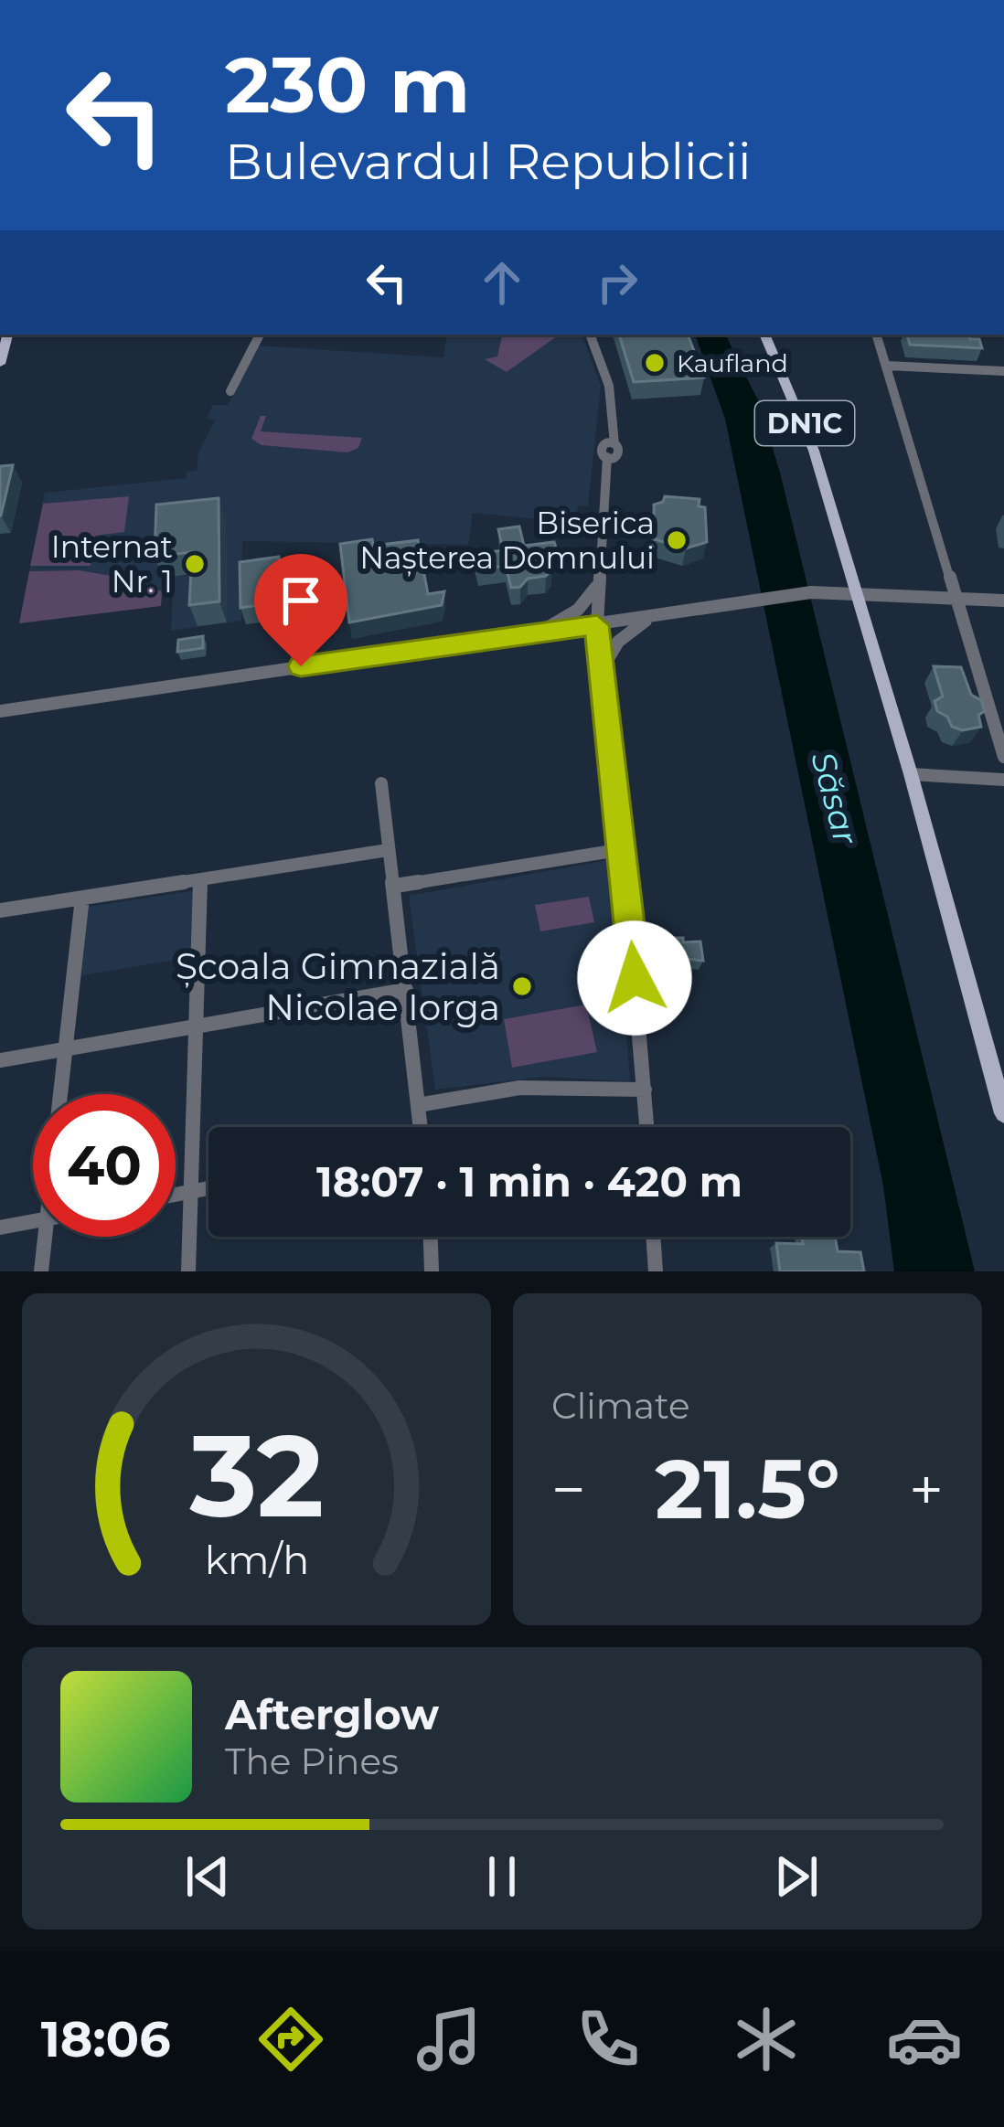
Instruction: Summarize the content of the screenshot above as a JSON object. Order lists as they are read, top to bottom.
{
  "streets": {
    "main road": ["DN1C"]
  },
  "water": ["Săsar"],
  "places": [
    "Kaufland",
    "Biserica Nașterea Domnului",
    "Internat Nr. 1",
    "Școala Gimnazială Nicolae Iorga"
  ],
  "page": {
    "turn": ["230 m", "Bulevardul Republicii"],
    "limit": "40",
    "trip": "18:07 · 1 min · 420 m",
    "tile": "Climate",
    "heat": ["−", "21.5°", "+"],
    "song": ["Afterglow", "The Pines"],
    "tabs": "18:06",
    "gauge": ["32", "km/h"]
  }
}
